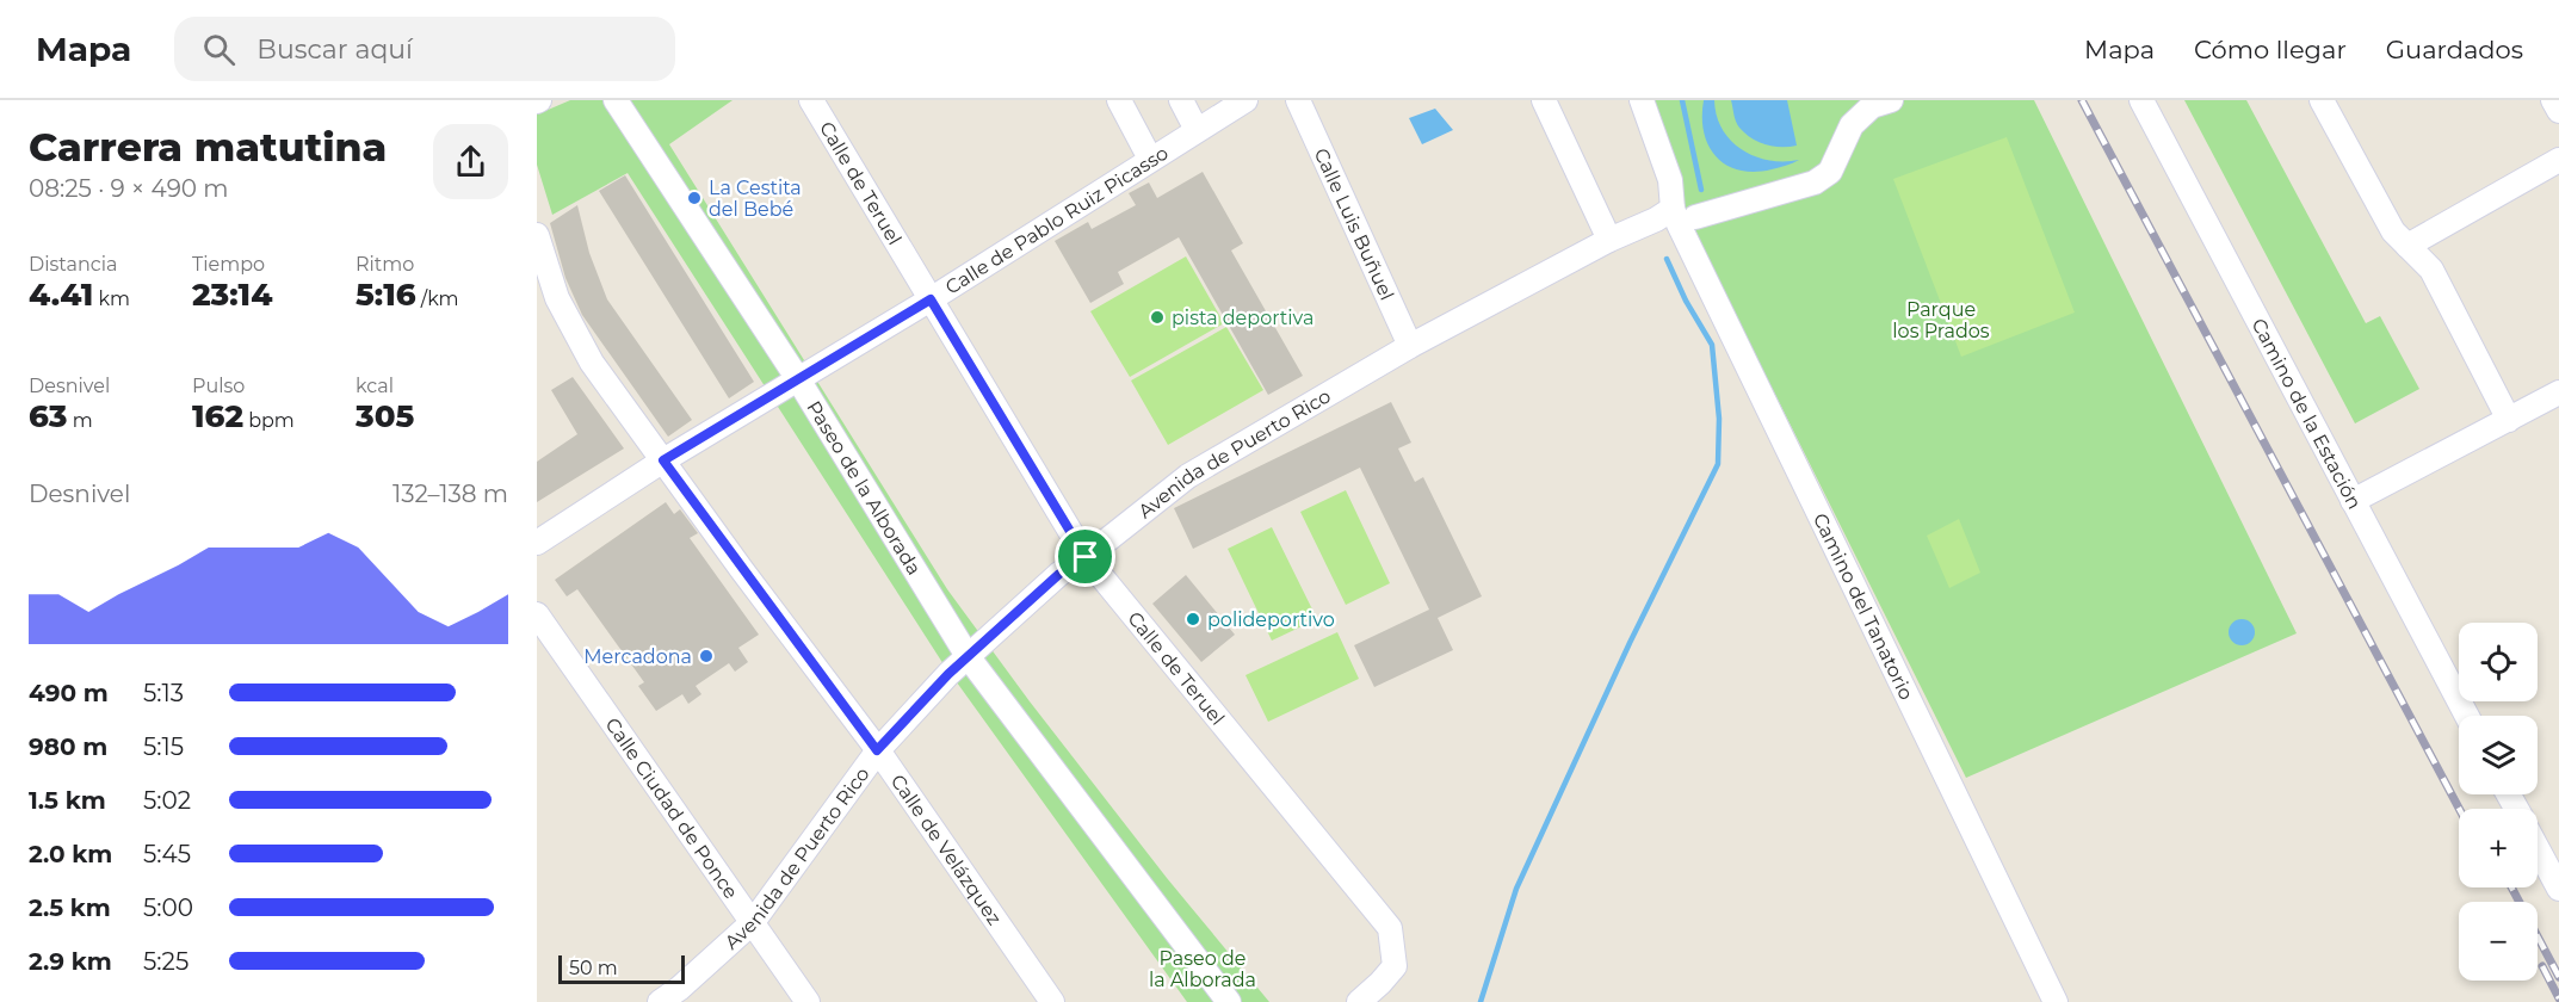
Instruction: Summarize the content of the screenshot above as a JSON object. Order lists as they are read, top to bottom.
{
  "streets": {
    "street": [
      "Calle de Teruel",
      "Calle de Pablo Ruiz Picasso",
      "Calle Luis Buñuel",
      "Camino de la Estación",
      "Avenida de Puerto Rico",
      "Paseo de la Alborada",
      "Camino del Tanatorio",
      "Calle Ciudad de Ponce",
      "Calle de Velázquez"
    ]
  },
  "crossings": [
    ["Calle de Teruel", "Calle de Pablo Ruiz Picasso"],
    ["Calle de Teruel", "Avenida de Puerto Rico"],
    ["Calle de Pablo Ruiz Picasso", "Paseo de la Alborada"],
    ["Calle de Pablo Ruiz Picasso", "Calle de Velázquez"],
    ["Calle Luis Buñuel", "Avenida de Puerto Rico"],
    ["Avenida de Puerto Rico", "Paseo de la Alborada"],
    ["Avenida de Puerto Rico", "Camino del Tanatorio"],
    ["Avenida de Puerto Rico", "Calle Ciudad de Ponce"],
    ["Avenida de Puerto Rico", "Calle de Velázquez"]
  ],
  "parks": ["Parque los Prados", "Paseo de la Alborada"],
  "places": [
    "La Cestita del Bebé",
    "pista deportiva",
    "polideportivo",
    "Mercadona"
  ],
  "scale_bar": "50 m",
  "page": {
    "header": "Mapa",
    "search": "Buscar aquí",
    "nav": ["Mapa", "Cómo llegar", "Guardados"],
    "heading": ["Carrera matutina", "08:25 · 9 × 490 m"],
    "stats": [
      ["Distancia", "4.41 km"],
      ["Tiempo", "23:14"],
      ["Ritmo", "5:16 /km"],
      ["Desnivel", "63 m"],
      ["Pulso", "162 bpm"],
      ["kcal", "305"]
    ],
    "chart": ["Desnivel", "132–138 m"],
    "map_buttons": ["+", "−"],
    "list": [
      {
        "name": "490 m",
        "note": "5:13"
      },
      {
        "name": "980 m",
        "note": "5:15"
      },
      {
        "name": "1.5 km",
        "note": "5:02"
      },
      {
        "name": "2.0 km",
        "note": "5:45"
      },
      {
        "name": "2.5 km",
        "note": "5:00"
      },
      {
        "name": "2.9 km",
        "note": "5:25"
      }
    ],
    "scale": "50 m"
  }
}
